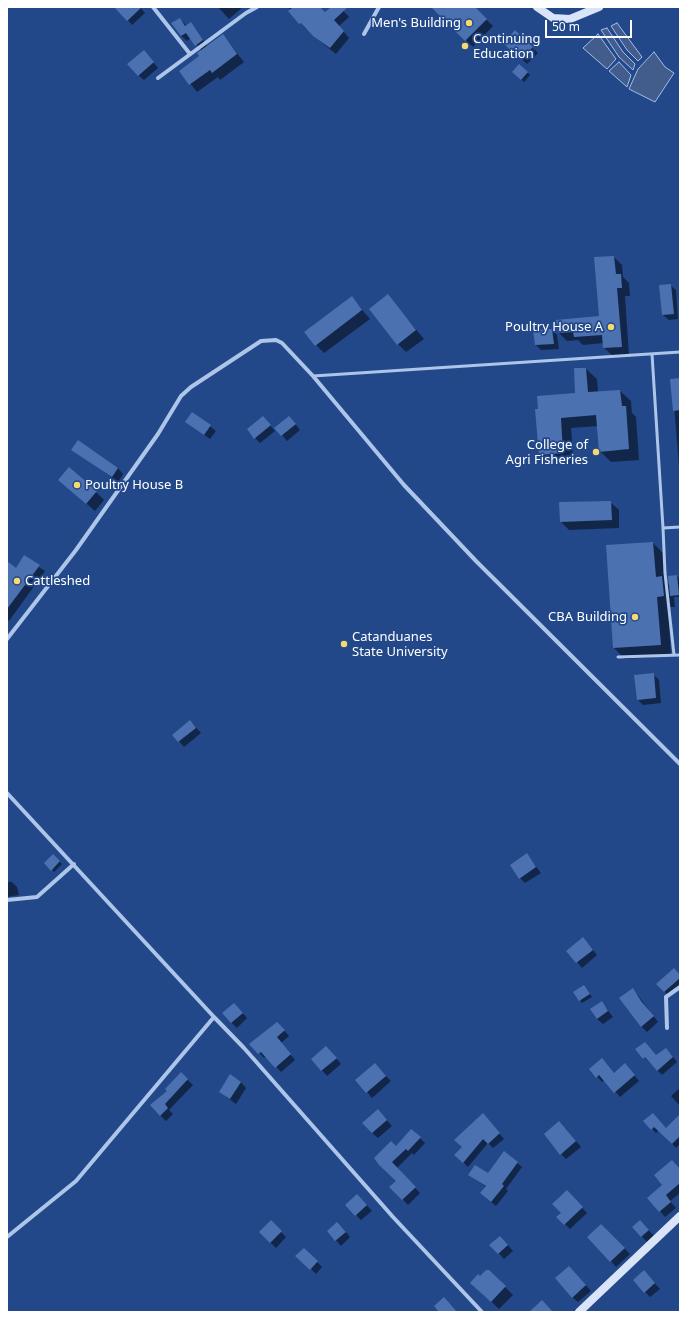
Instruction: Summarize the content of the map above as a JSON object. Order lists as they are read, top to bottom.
{
  "places": [
    "Men's Building",
    "Continuing Education",
    "Poultry House A",
    "College of Agri Fisheries",
    "Poultry House B",
    "Cattleshed",
    "CBA Building",
    "Catanduanes State University"
  ],
  "scale_bar": "50 m"
}
